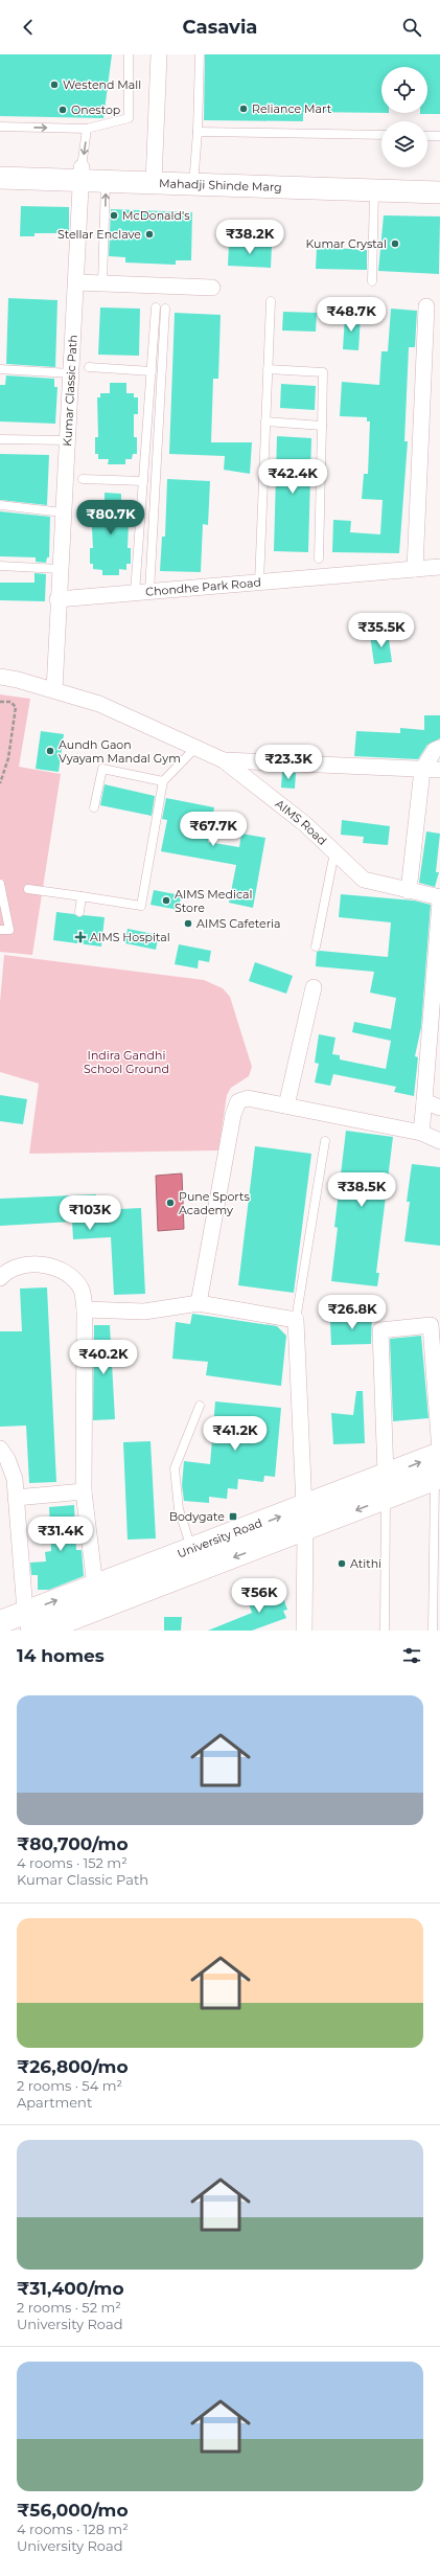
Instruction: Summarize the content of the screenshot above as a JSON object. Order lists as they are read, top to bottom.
{
  "streets": {
    "main road": ["Mahadji Shinde Marg", "University Road"],
    "street": ["Kumar Classic Path", "Chondhe Park Road", "AIMS Road"]
  },
  "crossings": [
    ["Mahadji Shinde Marg", "Kumar Classic Path"],
    ["Kumar Classic Path", "Chondhe Park Road"]
  ],
  "parks": ["Indira Gandhi School Ground"],
  "places": {
    "other": [
      "Westend Mall",
      "Reliance Mart",
      "Onestop",
      "McDonald's",
      "Stellar Enclave",
      "Kumar Crystal",
      "Aundh Gaon Vyayam Mandal Gym",
      "AIMS Medical Store",
      "AIMS Cafeteria",
      "Pune Sports Academy",
      "Atithi"
    ],
    "health": ["AIMS Hospital"],
    "transit": ["Bodygate"]
  },
  "page": {
    "header": "Casavia",
    "price": [
      "₹38.2K",
      "₹48.7K",
      "₹42.4K",
      "₹80.7K",
      "₹35.5K",
      "₹23.3K",
      "₹67.7K",
      "₹38.5K",
      "₹103K",
      "₹26.8K",
      "₹40.2K",
      "₹41.2K",
      "₹31.4K",
      "₹56K"
    ],
    "heading": "14 homes",
    "list": [
      {
        "name": "₹80,700/mo",
        "note": "4 rooms · 152 m² · Kumar Classic Path"
      },
      {
        "name": "₹26,800/mo",
        "note": "2 rooms · 54 m² · Apartment"
      },
      {
        "name": "₹31,400/mo",
        "note": "2 rooms · 52 m² · University Road"
      },
      {
        "name": "₹56,000/mo",
        "note": "4 rooms · 128 m² · University Road"
      }
    ]
  }
}
